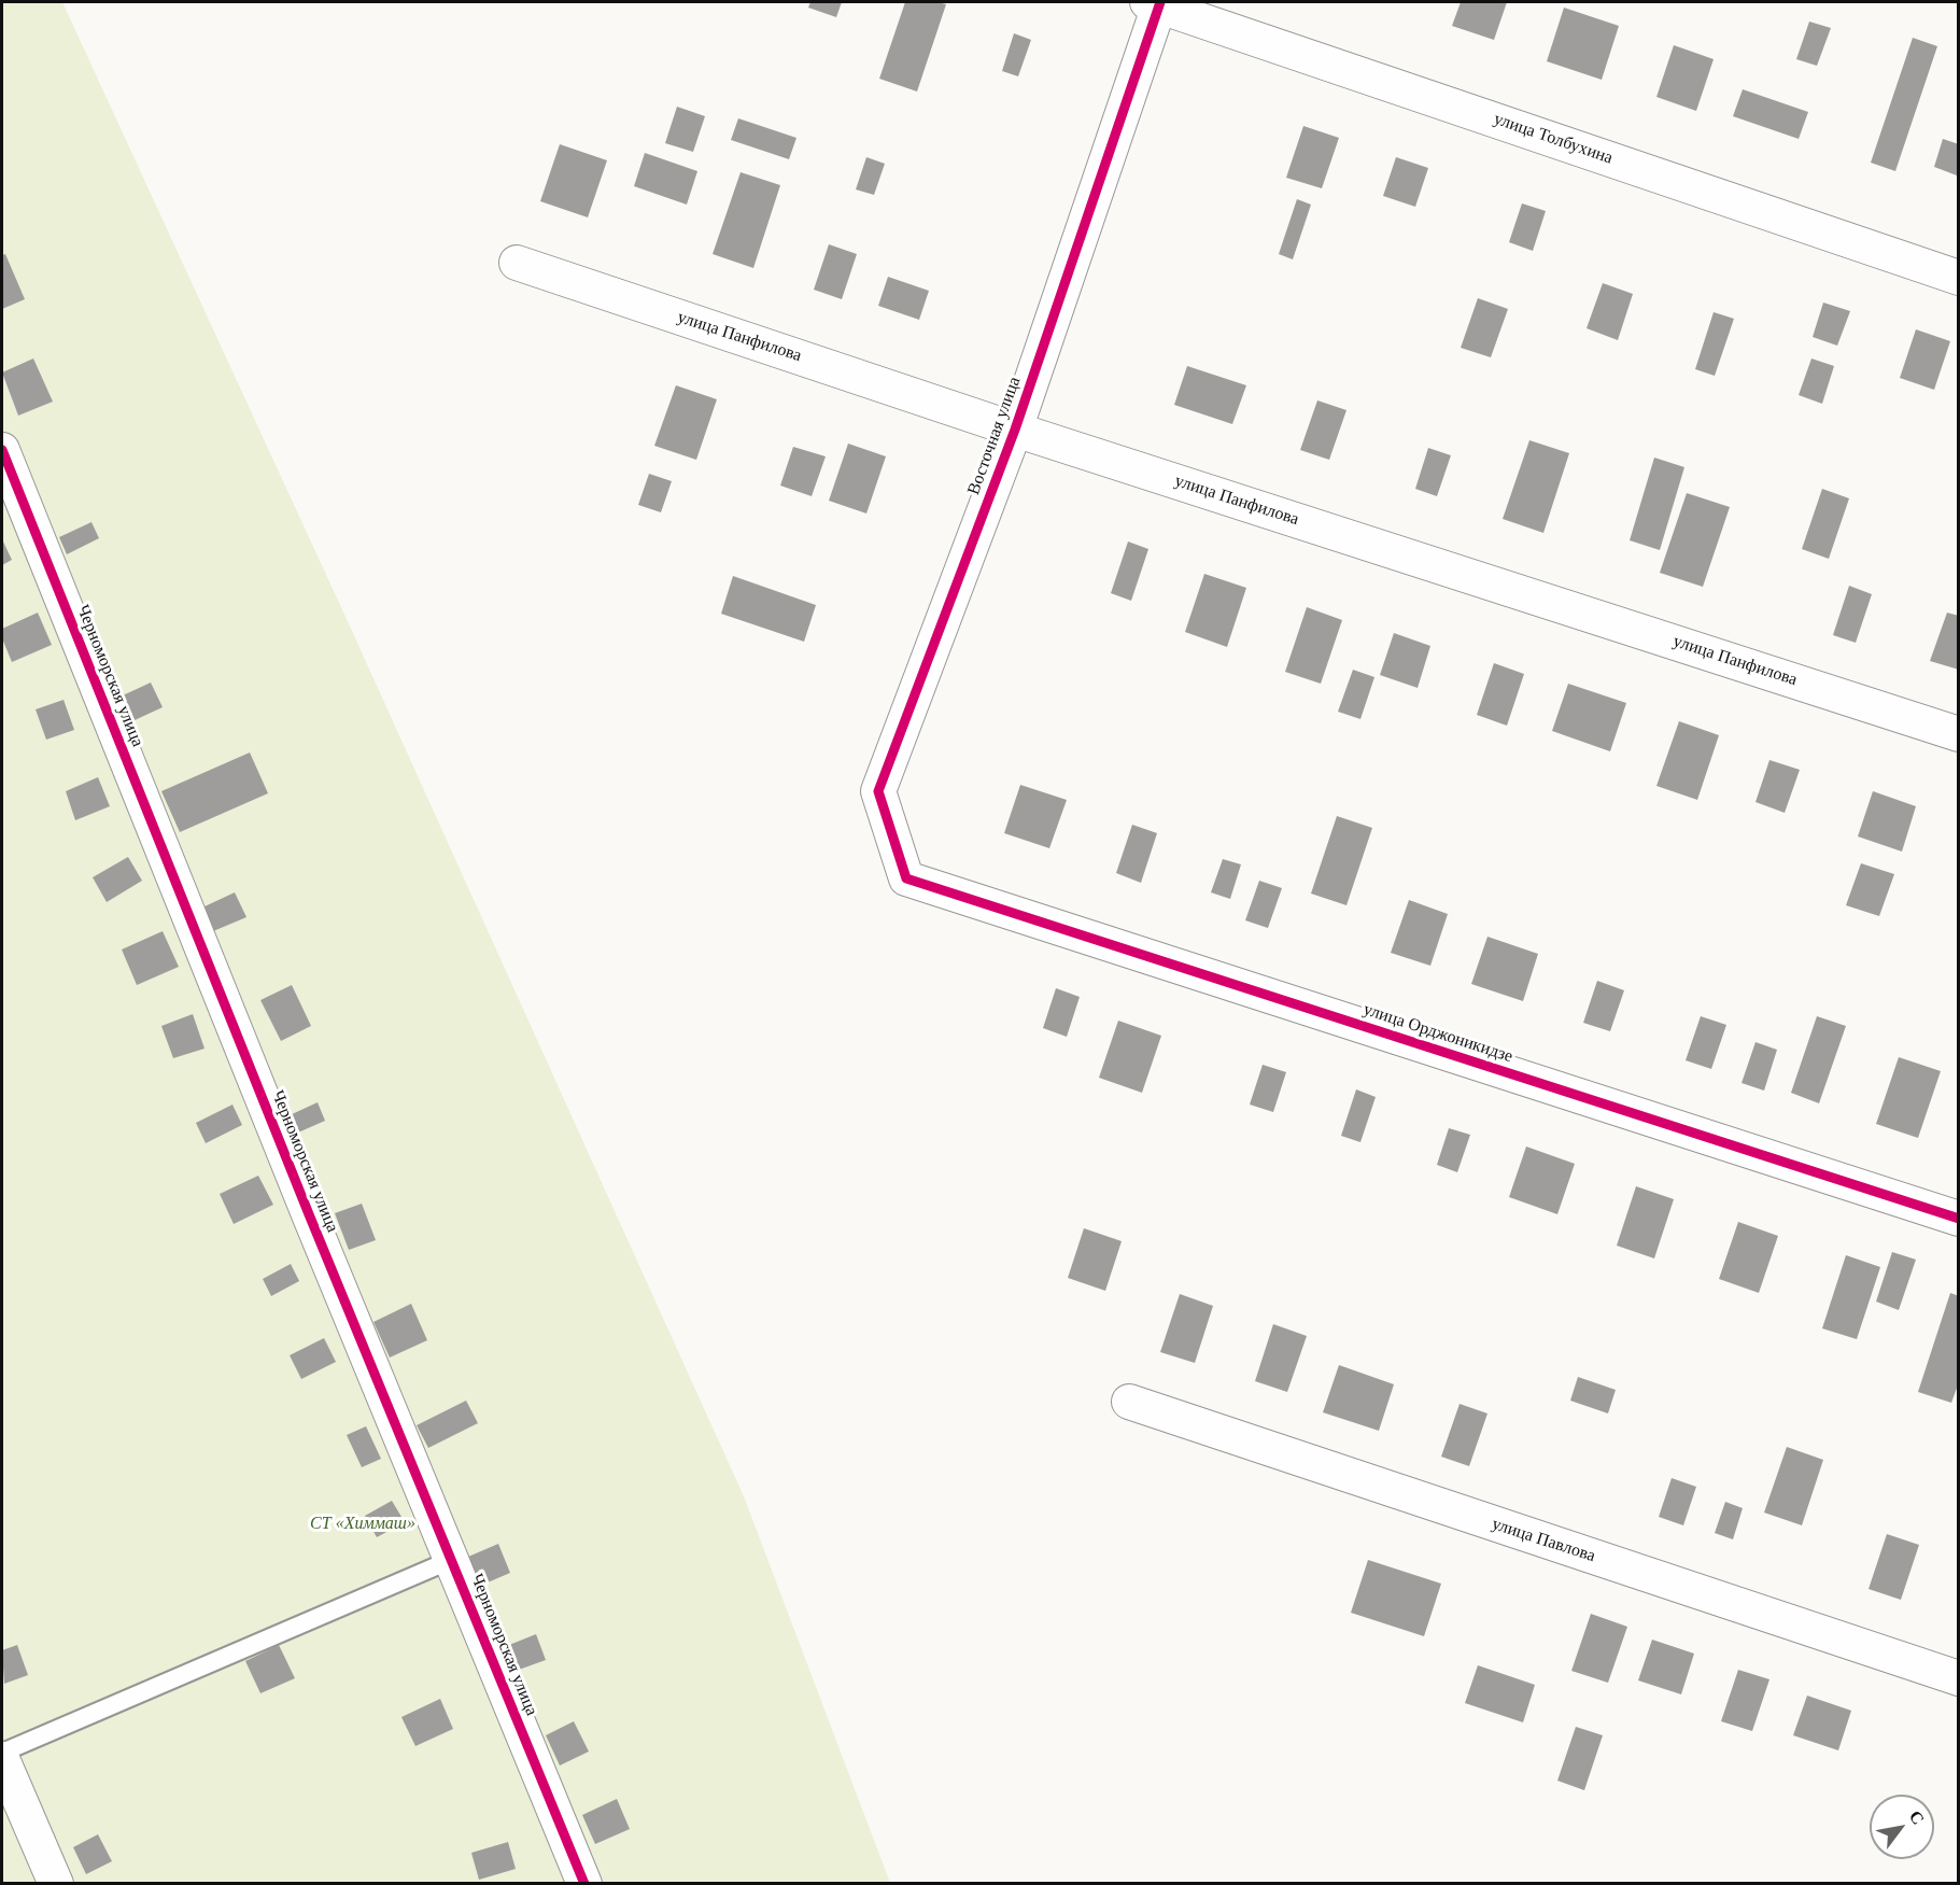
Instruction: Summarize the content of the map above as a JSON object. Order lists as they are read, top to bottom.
{
  "streets": {
    "street": [
      "улица Толбухина",
      "улица Панфилова",
      "Восточная улица",
      "Черноморская улица",
      "улица Орджоникидзе",
      "улица Павлова"
    ]
  },
  "crossings": [
    ["улица Толбухина", "Восточная улица"],
    ["улица Панфилова", "Восточная улица"],
    ["Восточная улица", "улица Орджоникидзе"]
  ],
  "parks": ["СТ «Химмаш»"],
  "north": "top right"
}
